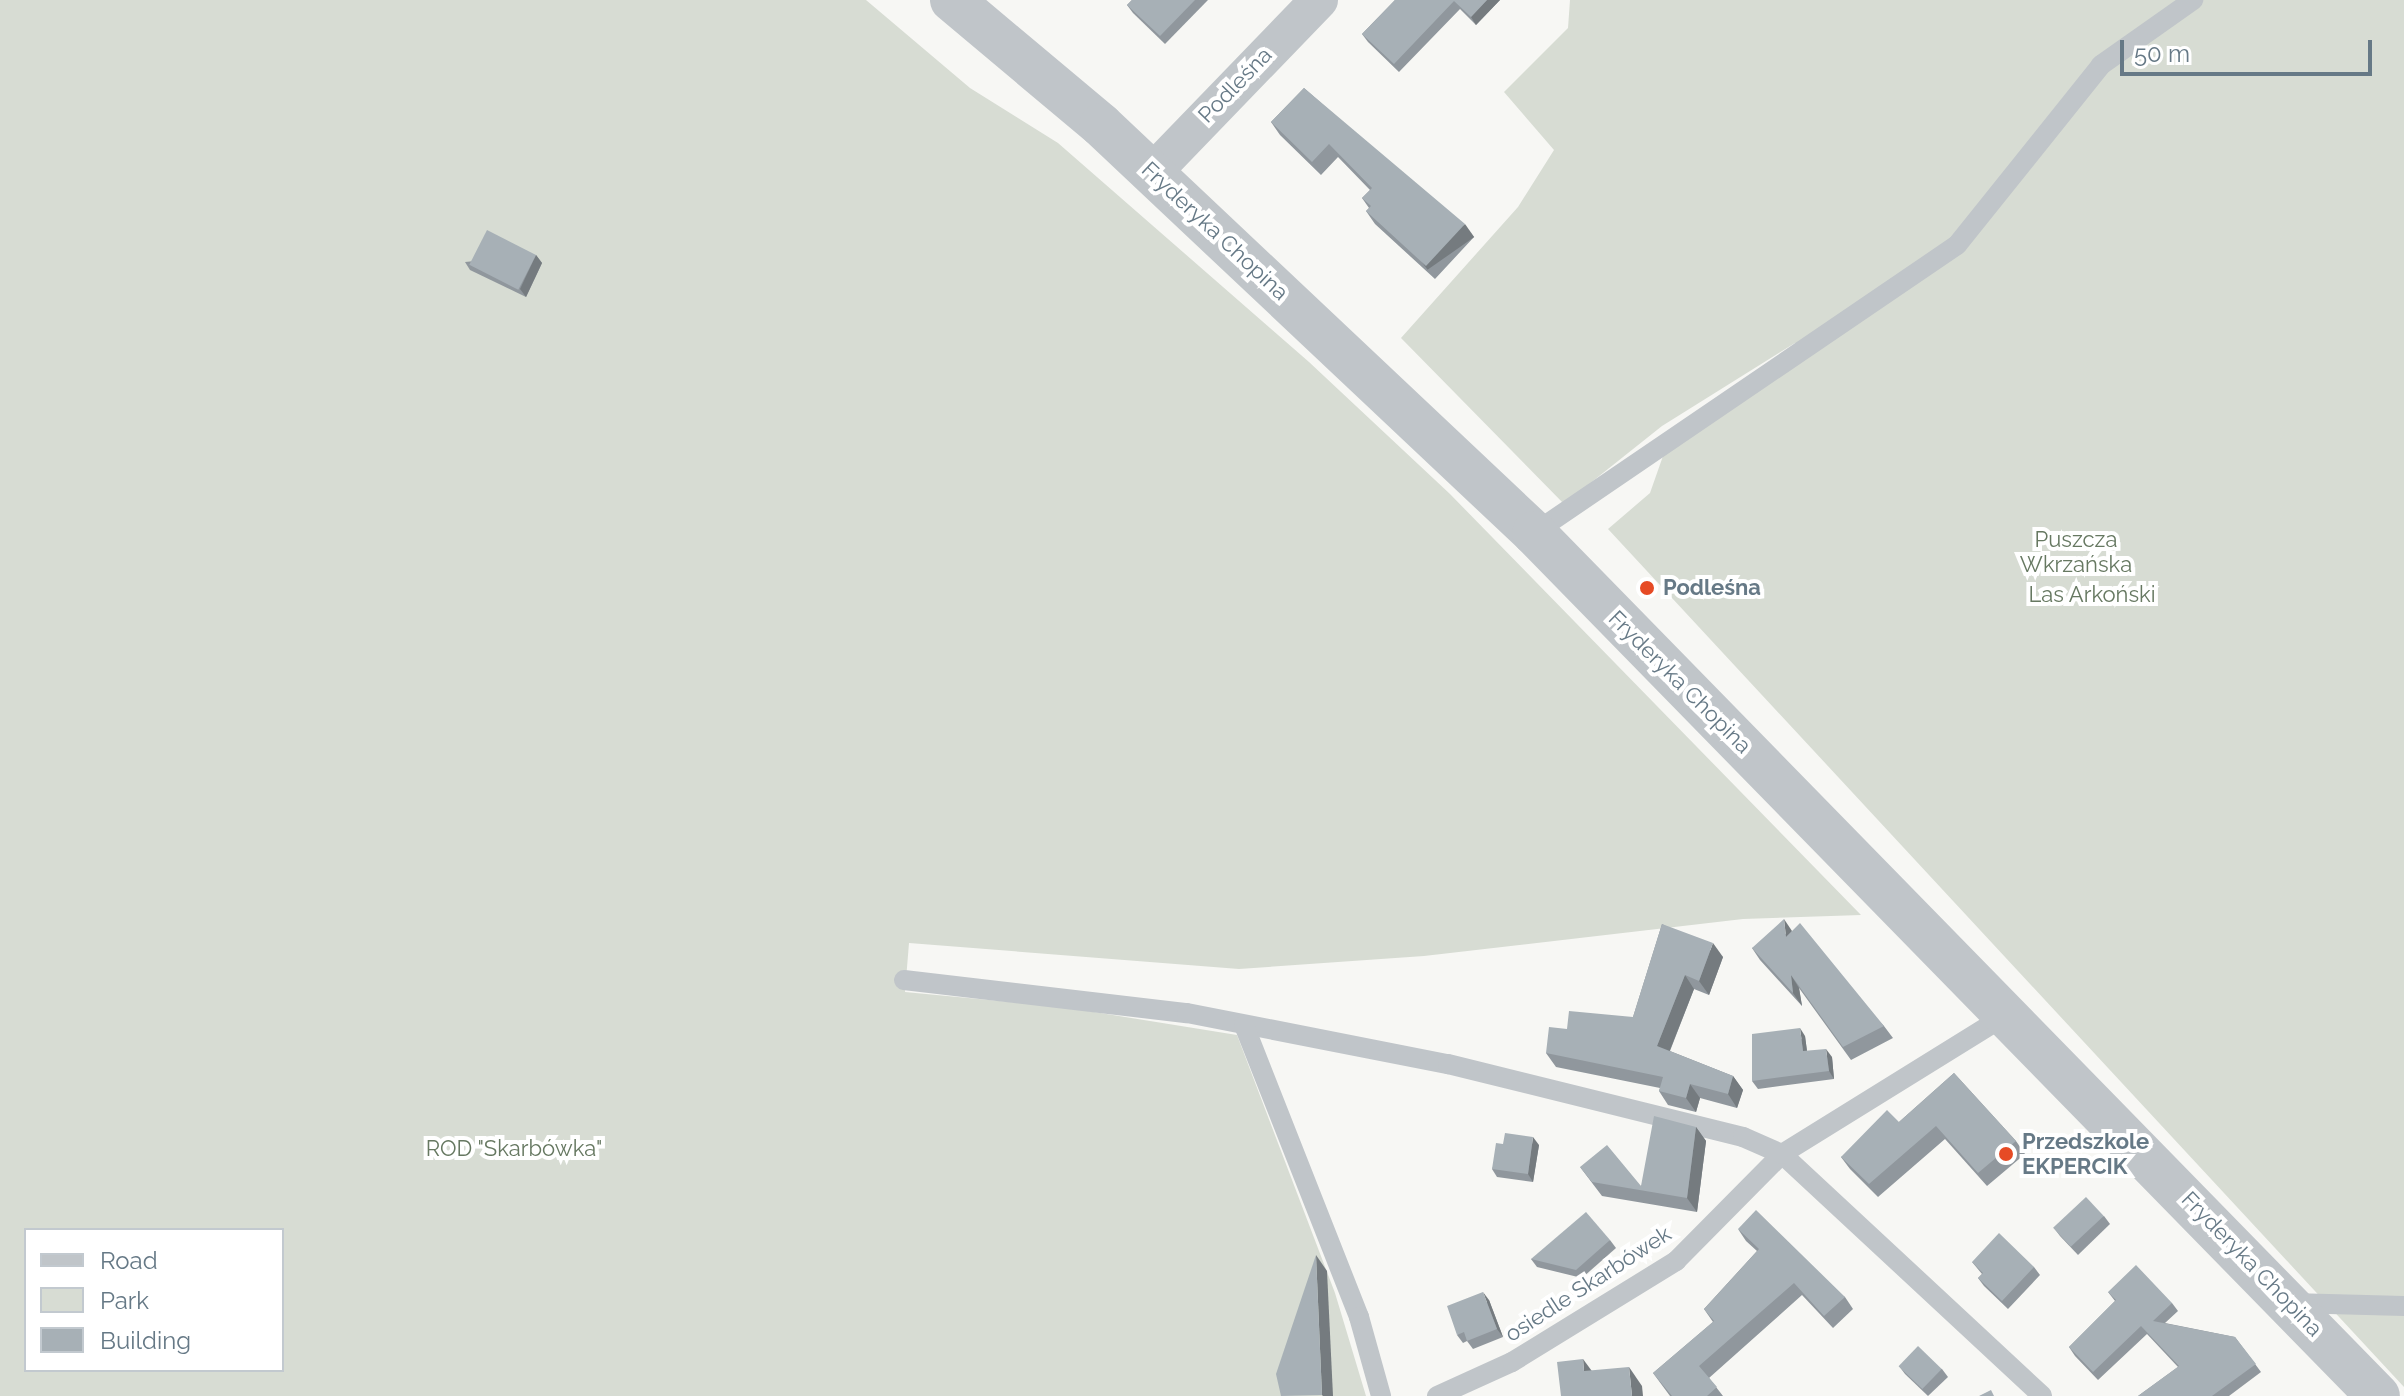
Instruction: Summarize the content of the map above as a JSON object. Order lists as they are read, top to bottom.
{
  "streets": {
    "street": ["Podleśna", "Fryderyka Chopina"],
    "lane": ["osiedle Skarbówek"]
  },
  "crossings": [
    ["Podleśna", "Fryderyka Chopina"],
    ["Fryderyka Chopina", "osiedle Skarbówek"]
  ],
  "parks": ["Puszcza Wkrzańska", "Las Arkoński", "ROD \"Skarbówka\""],
  "places": ["Podleśna", "Przedszkole EKPERCIK"],
  "legend": ["Road", "Park", "Building"],
  "scale_bar": "50 m"
}
